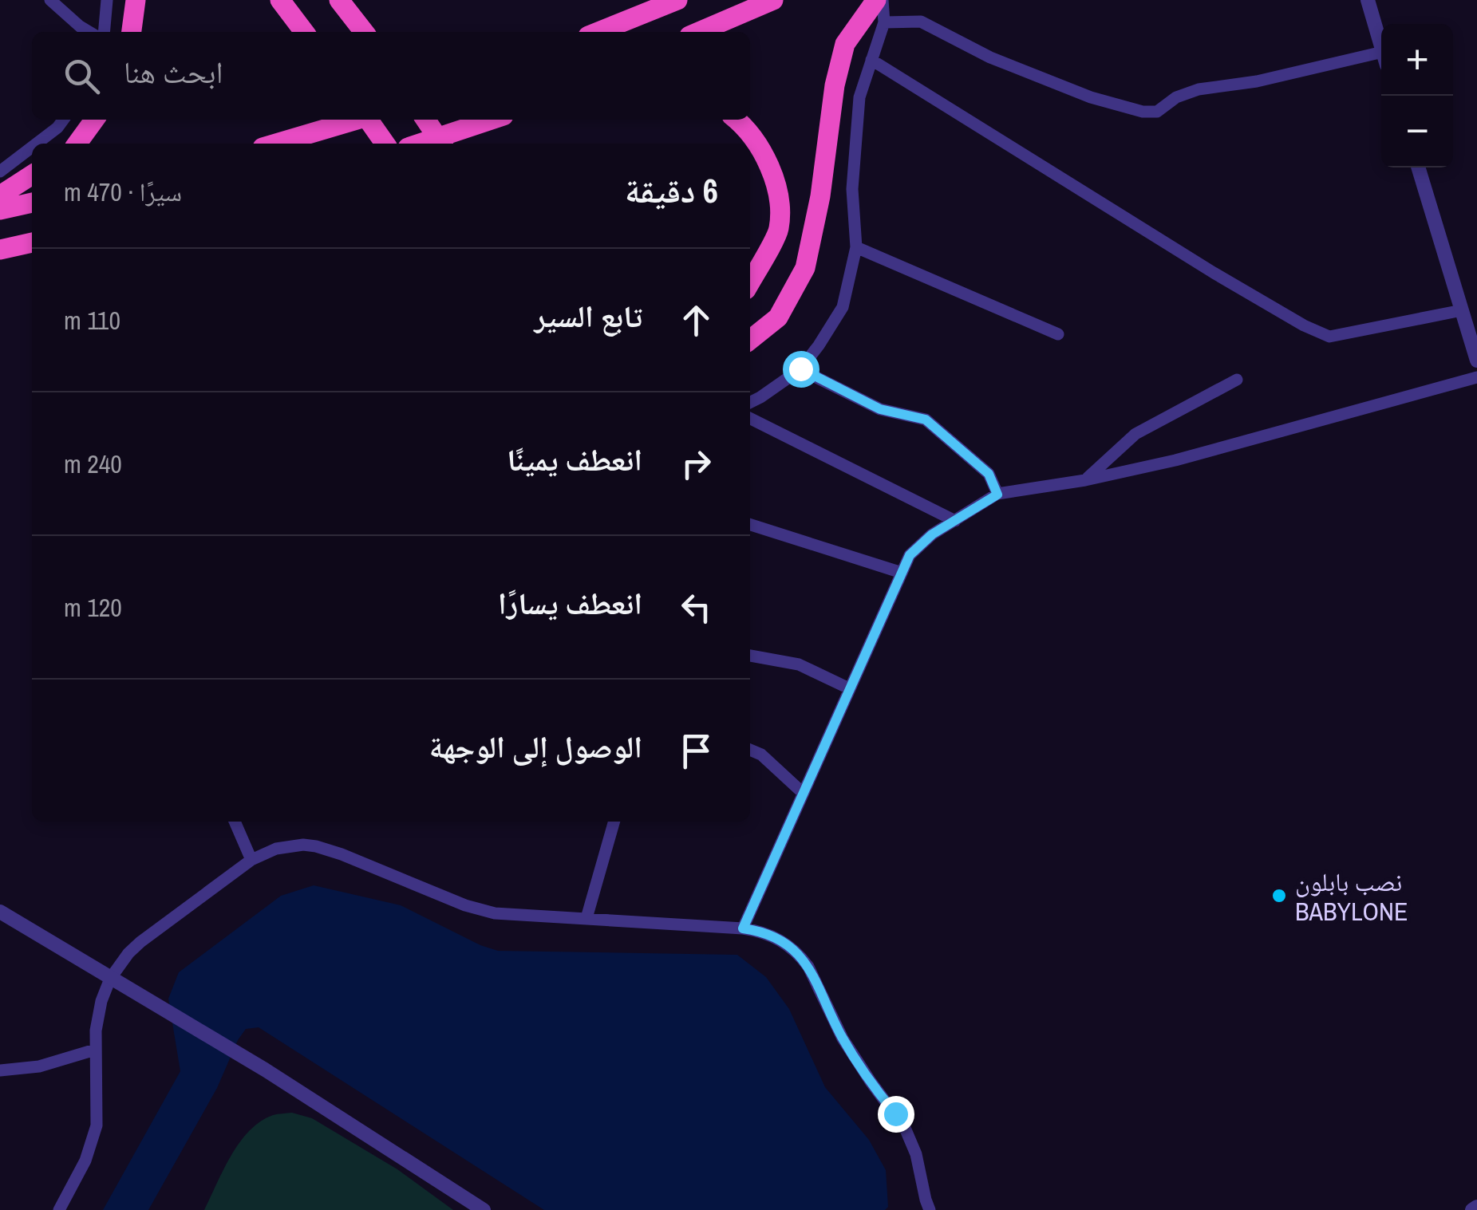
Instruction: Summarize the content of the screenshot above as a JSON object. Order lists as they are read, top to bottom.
{
  "places": ["نصب بابلون BABYLONE"],
  "page": {
    "map_buttons": ["+", "−"],
    "search": "ابحث هنا",
    "heading": ["6 دقيقة", "سيرًا · 470 m"],
    "list": [
      ["تابع السير", "110 m"],
      ["انعطف يمينًا", "240 m"],
      ["انعطف يسارًا", "120 m"],
      "الوصول إلى الوجهة"
    ]
  }
}
